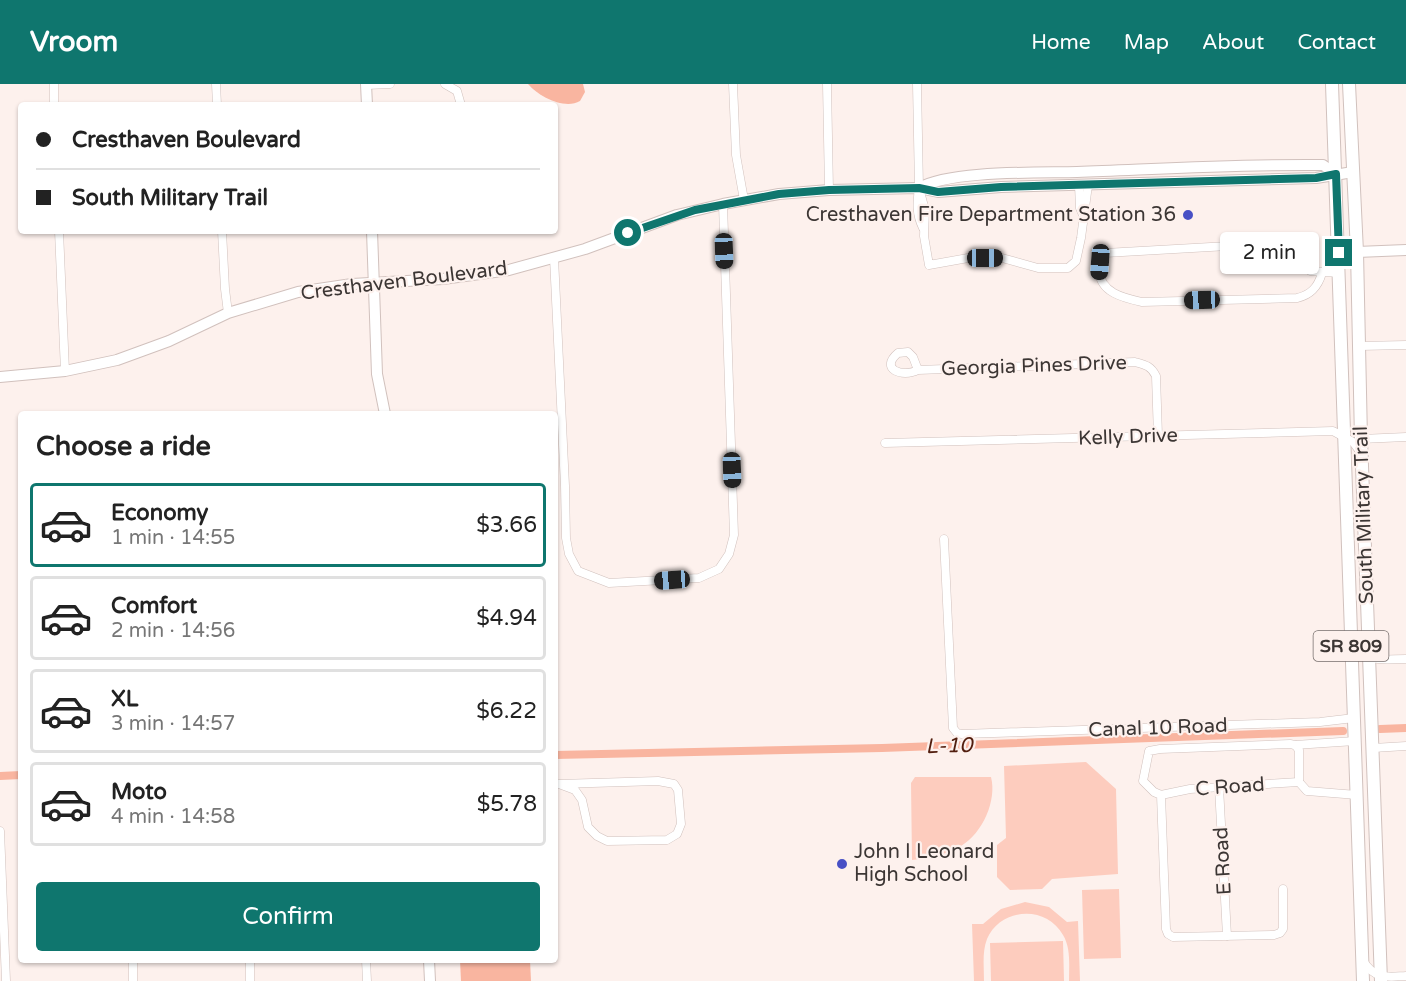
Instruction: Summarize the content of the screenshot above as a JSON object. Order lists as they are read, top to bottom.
{
  "streets": {
    "main road": ["South Military Trail", "SR 809"],
    "street": [
      "Cresthaven Boulevard",
      "Georgia Pines Drive",
      "Kelly Drive",
      "Canal 10 Road",
      "C Road",
      "E Road"
    ]
  },
  "crossings": [
    ["Cresthaven Boulevard", "South Military Trail"],
    ["Georgia Pines Drive", "Kelly Drive"],
    ["Kelly Drive", "South Military Trail"],
    ["South Military Trail", "Canal 10 Road"],
    ["C Road", "E Road"]
  ],
  "water": ["L-10"],
  "places": ["Cresthaven Fire Department Station 36", "John I Leonard High School"],
  "page": {
    "header": "Vroom",
    "nav": [
      "Home",
      "Map",
      "About",
      "Contact"
    ],
    "banner": ["Cresthaven Boulevard", "South Military Trail"],
    "bubble": "2 min",
    "heading": "Choose a ride",
    "list": [
      {
        "name": "Economy",
        "note": "1 min · 14:55",
        "value": "$3.66"
      },
      {
        "name": "Comfort",
        "note": "2 min · 14:56",
        "value": "$4.94"
      },
      {
        "name": "XL",
        "note": "3 min · 14:57",
        "value": "$6.22"
      },
      {
        "name": "Moto",
        "note": "4 min · 14:58",
        "value": "$5.78"
      }
    ],
    "buttons": "Confirm"
  }
}
